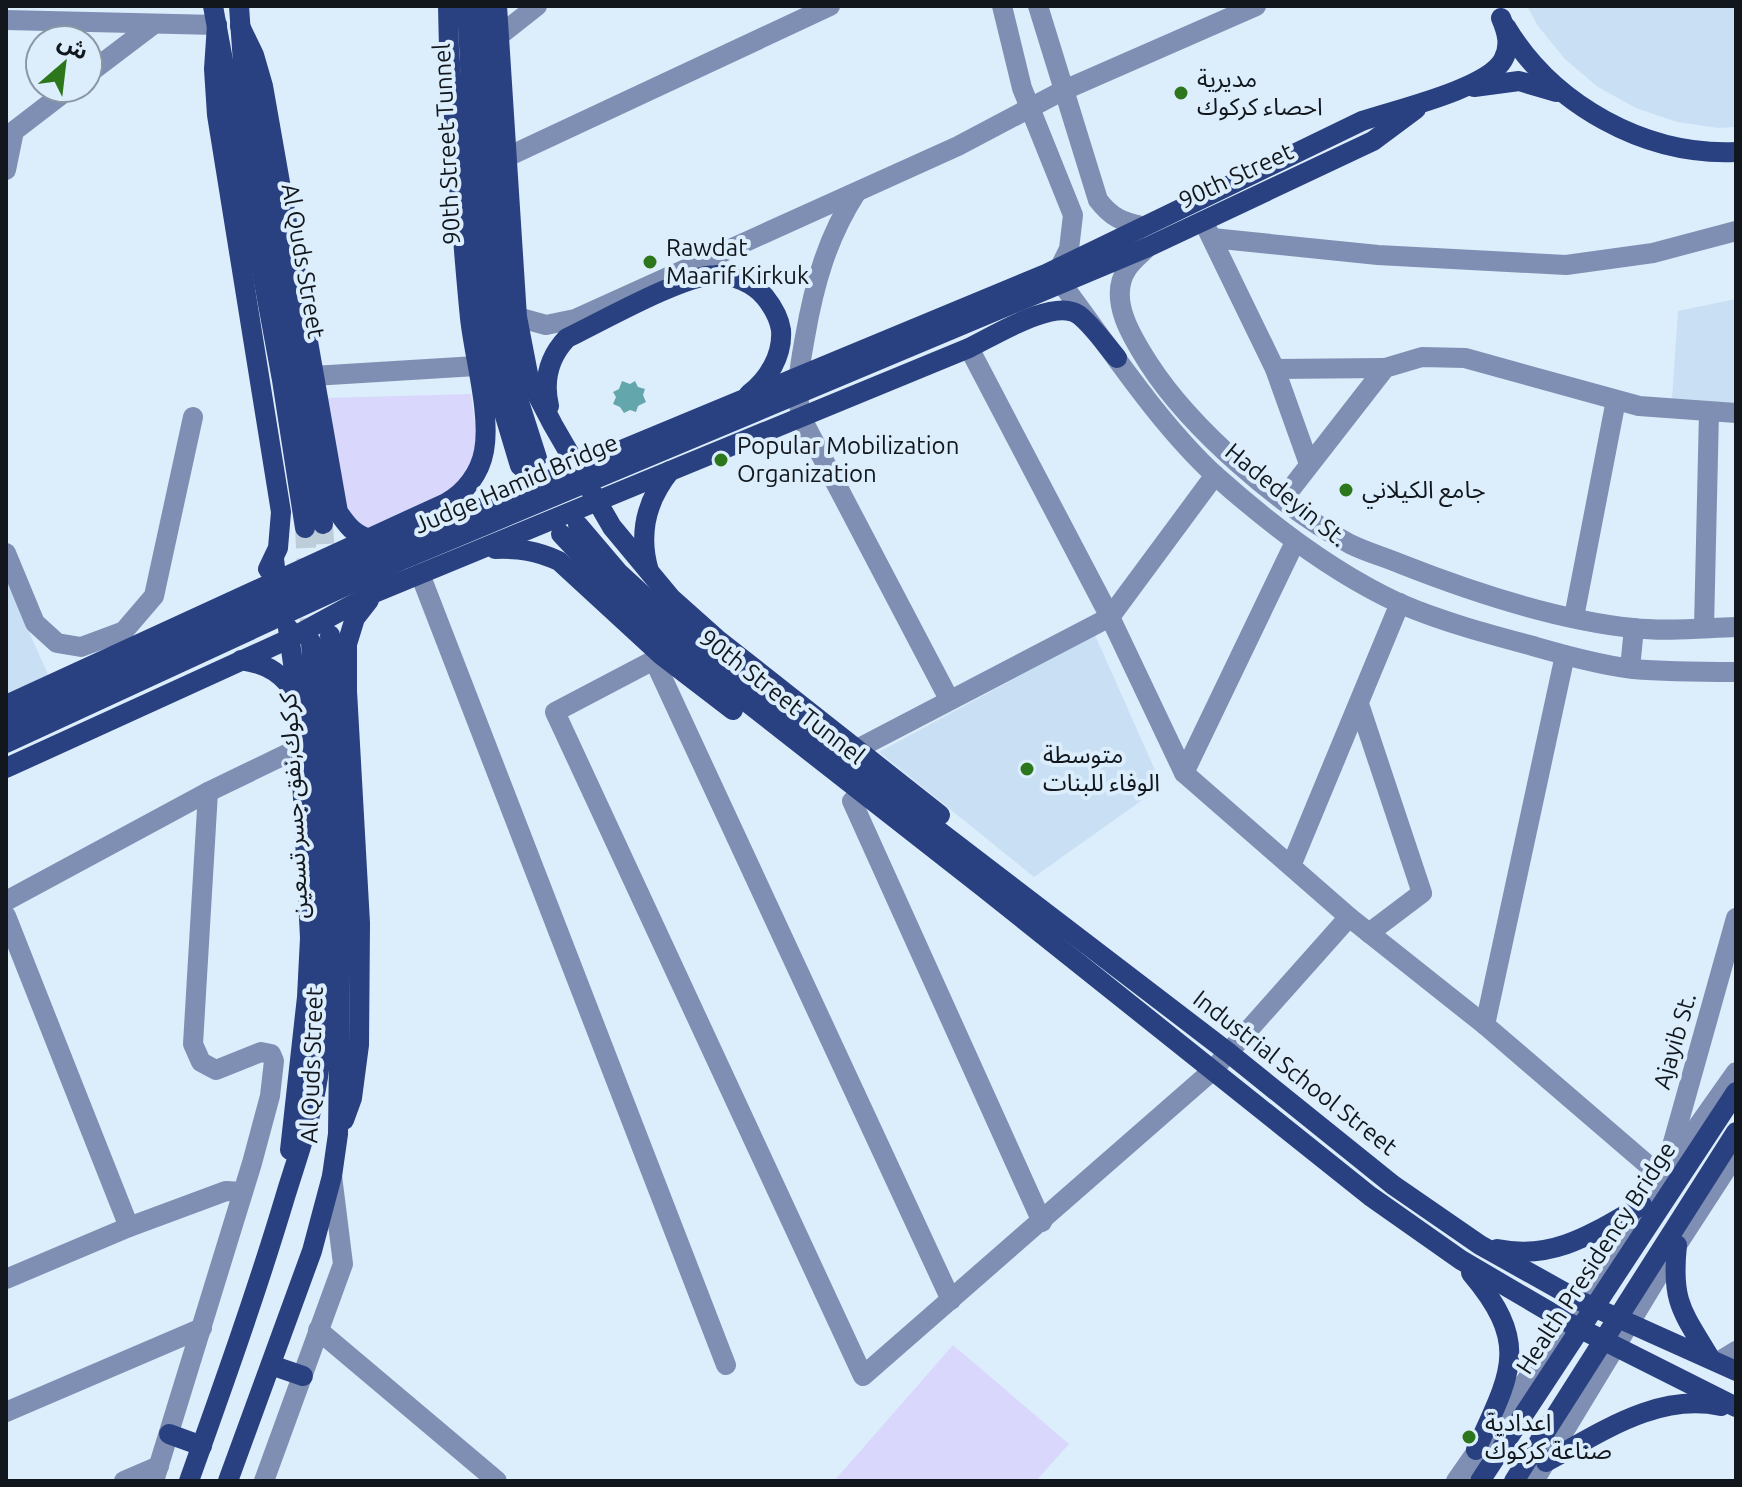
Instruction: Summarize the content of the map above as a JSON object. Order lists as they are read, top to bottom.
{
  "streets": {
    "main road": [
      "90th Street Tunnel",
      "90th Street",
      "Al Quds Street",
      "Judge Hamid Bridge",
      "Industrial School Street",
      "Health Presidency Bridge"
    ],
    "street": ["Hadedeyin St.", "Ajayib St."]
  },
  "crossings": [
    ["90th Street Tunnel", "Industrial School Street"],
    ["90th Street", "Judge Hamid Bridge"],
    ["90th Street", "Hadedeyin St."],
    ["Judge Hamid Bridge", "Hadedeyin St."]
  ],
  "places": [
    "مديرية احصاء كركوك",
    "Rawdat Maarif Kirkuk",
    "Popular Mobilization Organization",
    "جامع الكيلاني",
    "متوسطة الوفاء للبنات",
    "اعدادية صناعة كركوك"
  ],
  "north": "top right"
}
